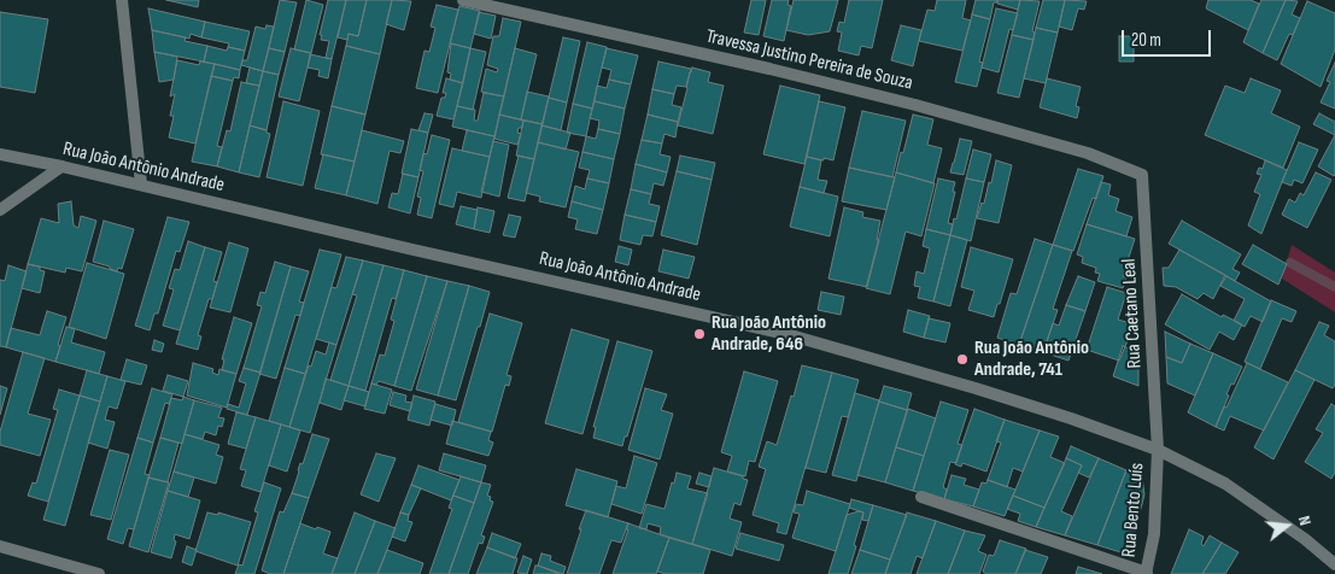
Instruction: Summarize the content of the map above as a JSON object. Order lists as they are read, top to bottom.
{
  "streets": {
    "street": [
      "Travessa Justino Pereira de Souza",
      "Rua João Antônio Andrade",
      "Rua Caetano Leal",
      "Rua Bento Luís"
    ]
  },
  "crossings": [
    ["Travessa Justino Pereira de Souza", "Rua Caetano Leal"],
    ["Rua João Antônio Andrade", "Rua Caetano Leal"],
    ["Rua João Antônio Andrade", "Rua Bento Luís"],
    ["Rua Caetano Leal", "Rua Bento Luís"]
  ],
  "places": ["Rua João Antônio Andrade, 646", "Rua João Antônio Andrade, 741"],
  "scale_bar": "20 m",
  "north": "right"
}
